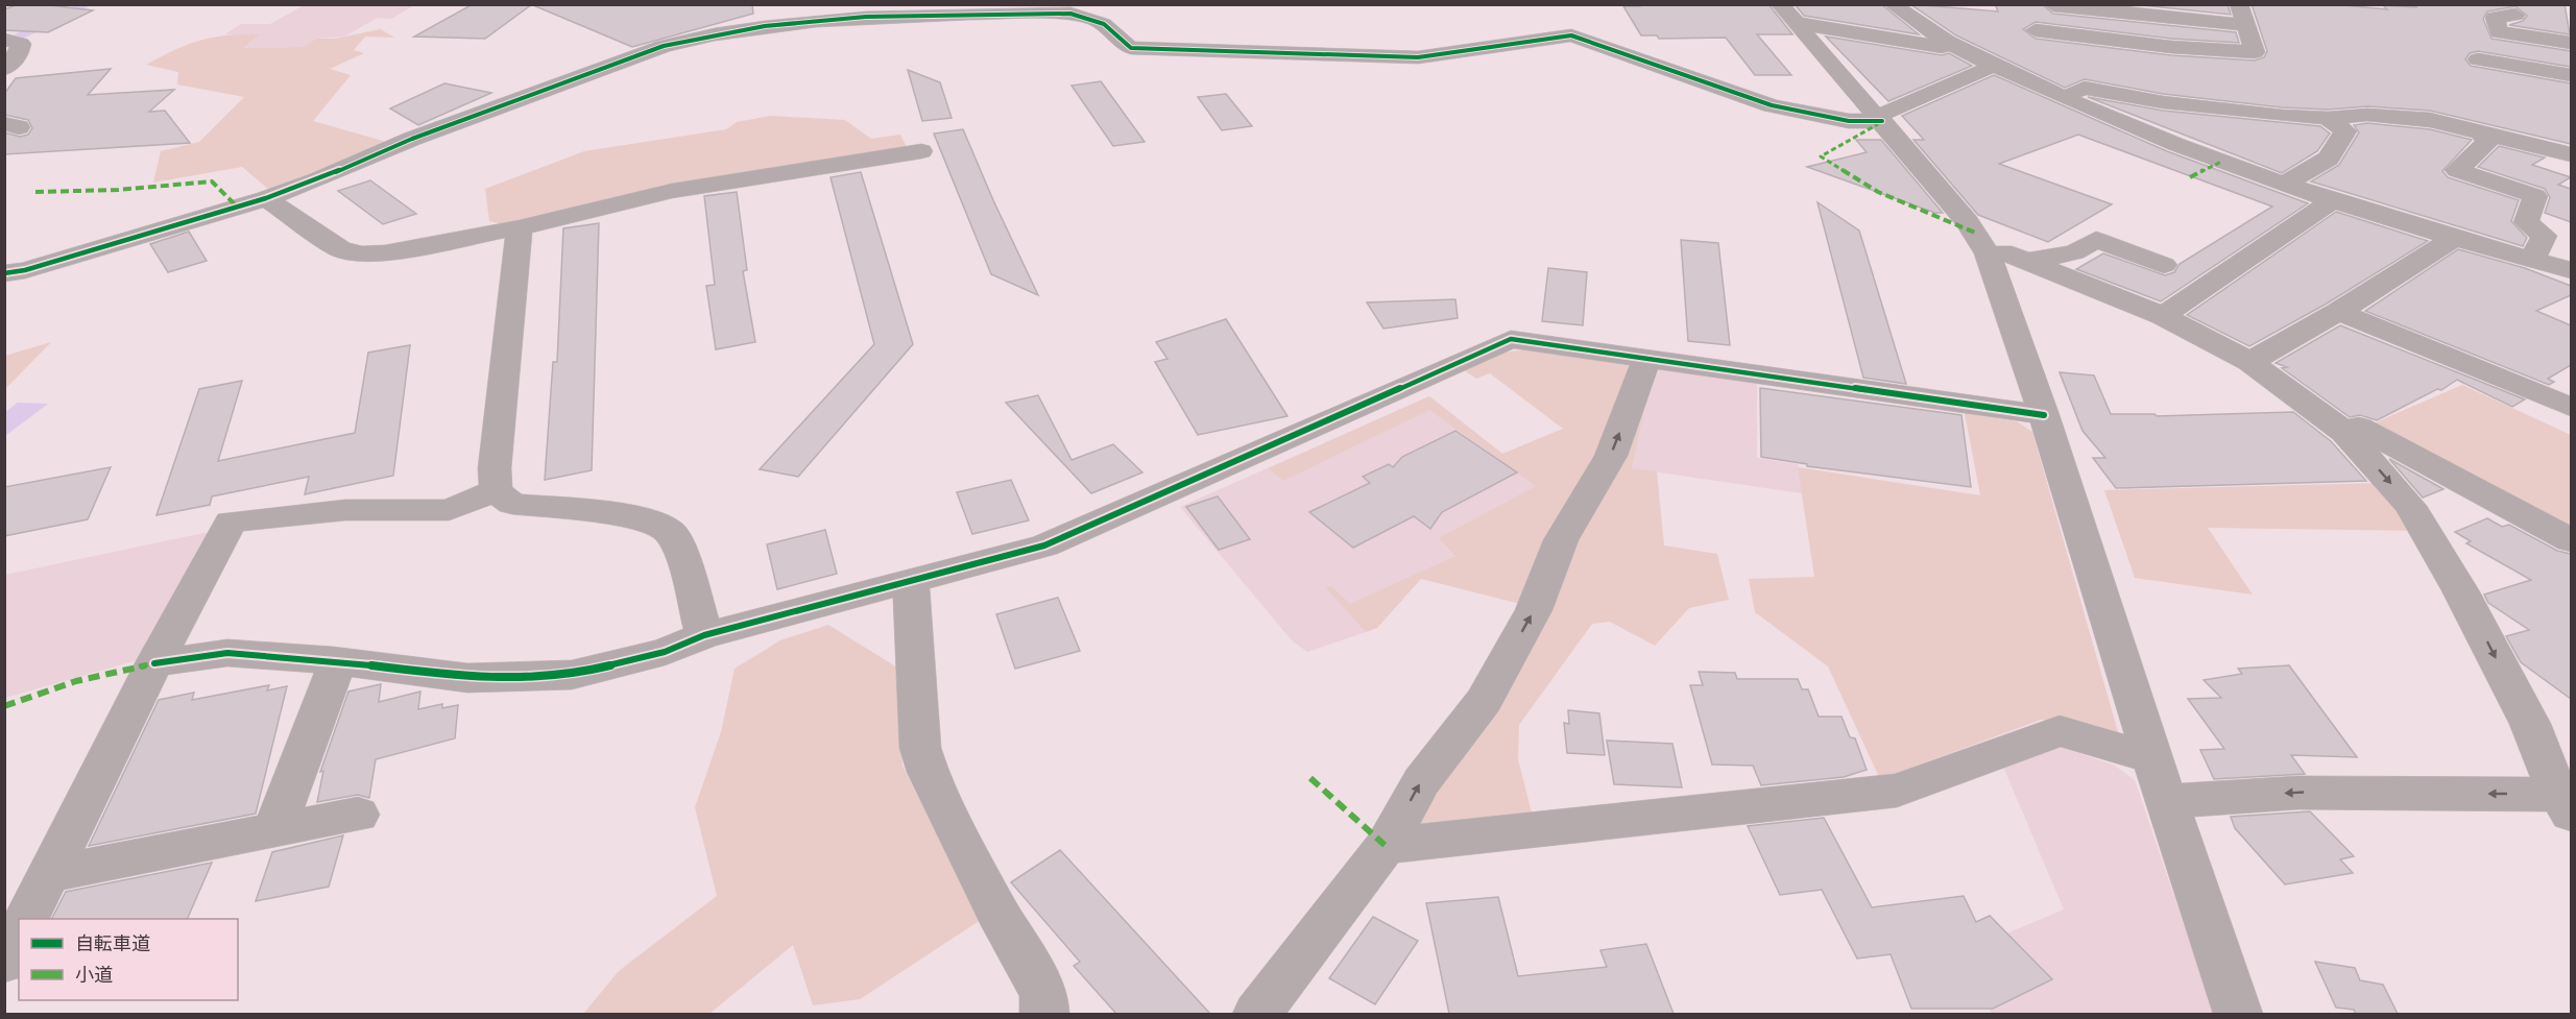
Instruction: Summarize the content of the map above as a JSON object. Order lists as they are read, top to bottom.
{
  "legend": ["自転車道", "小道"]
}
